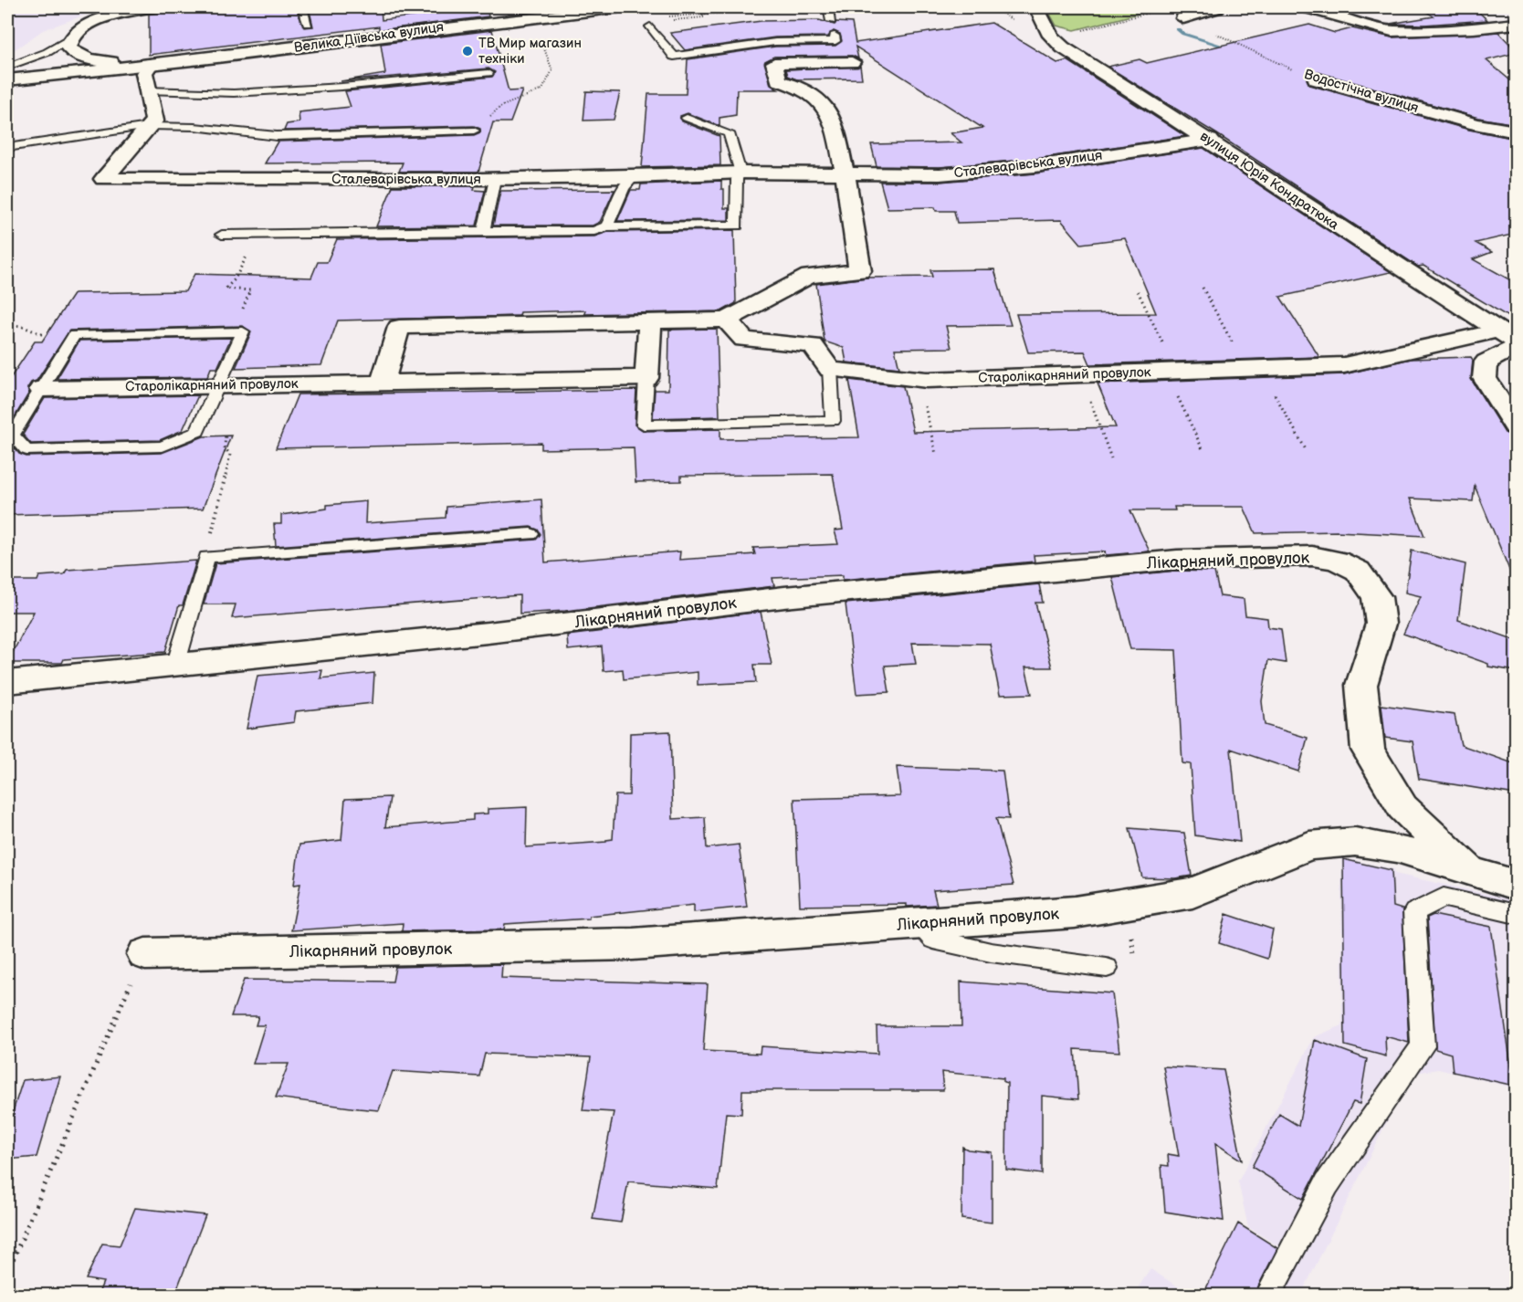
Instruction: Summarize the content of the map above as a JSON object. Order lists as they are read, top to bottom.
{
  "streets": {
    "street": [
      "Велика Діївська вулиця",
      "Водостічна вулиця",
      "Сталеварівська вулиця",
      "вулиця Юрія Кондратюка",
      "Старолікарняний провулок",
      "Лікарняний провулок"
    ]
  },
  "crossings": [
    ["Сталеварівська вулиця", "вулиця Юрія Кондратюка"],
    ["вулиця Юрія Кондратюка", "Старолікарняний провулок"]
  ],
  "places": ["ТВ Мир магазин техніки"]
}
